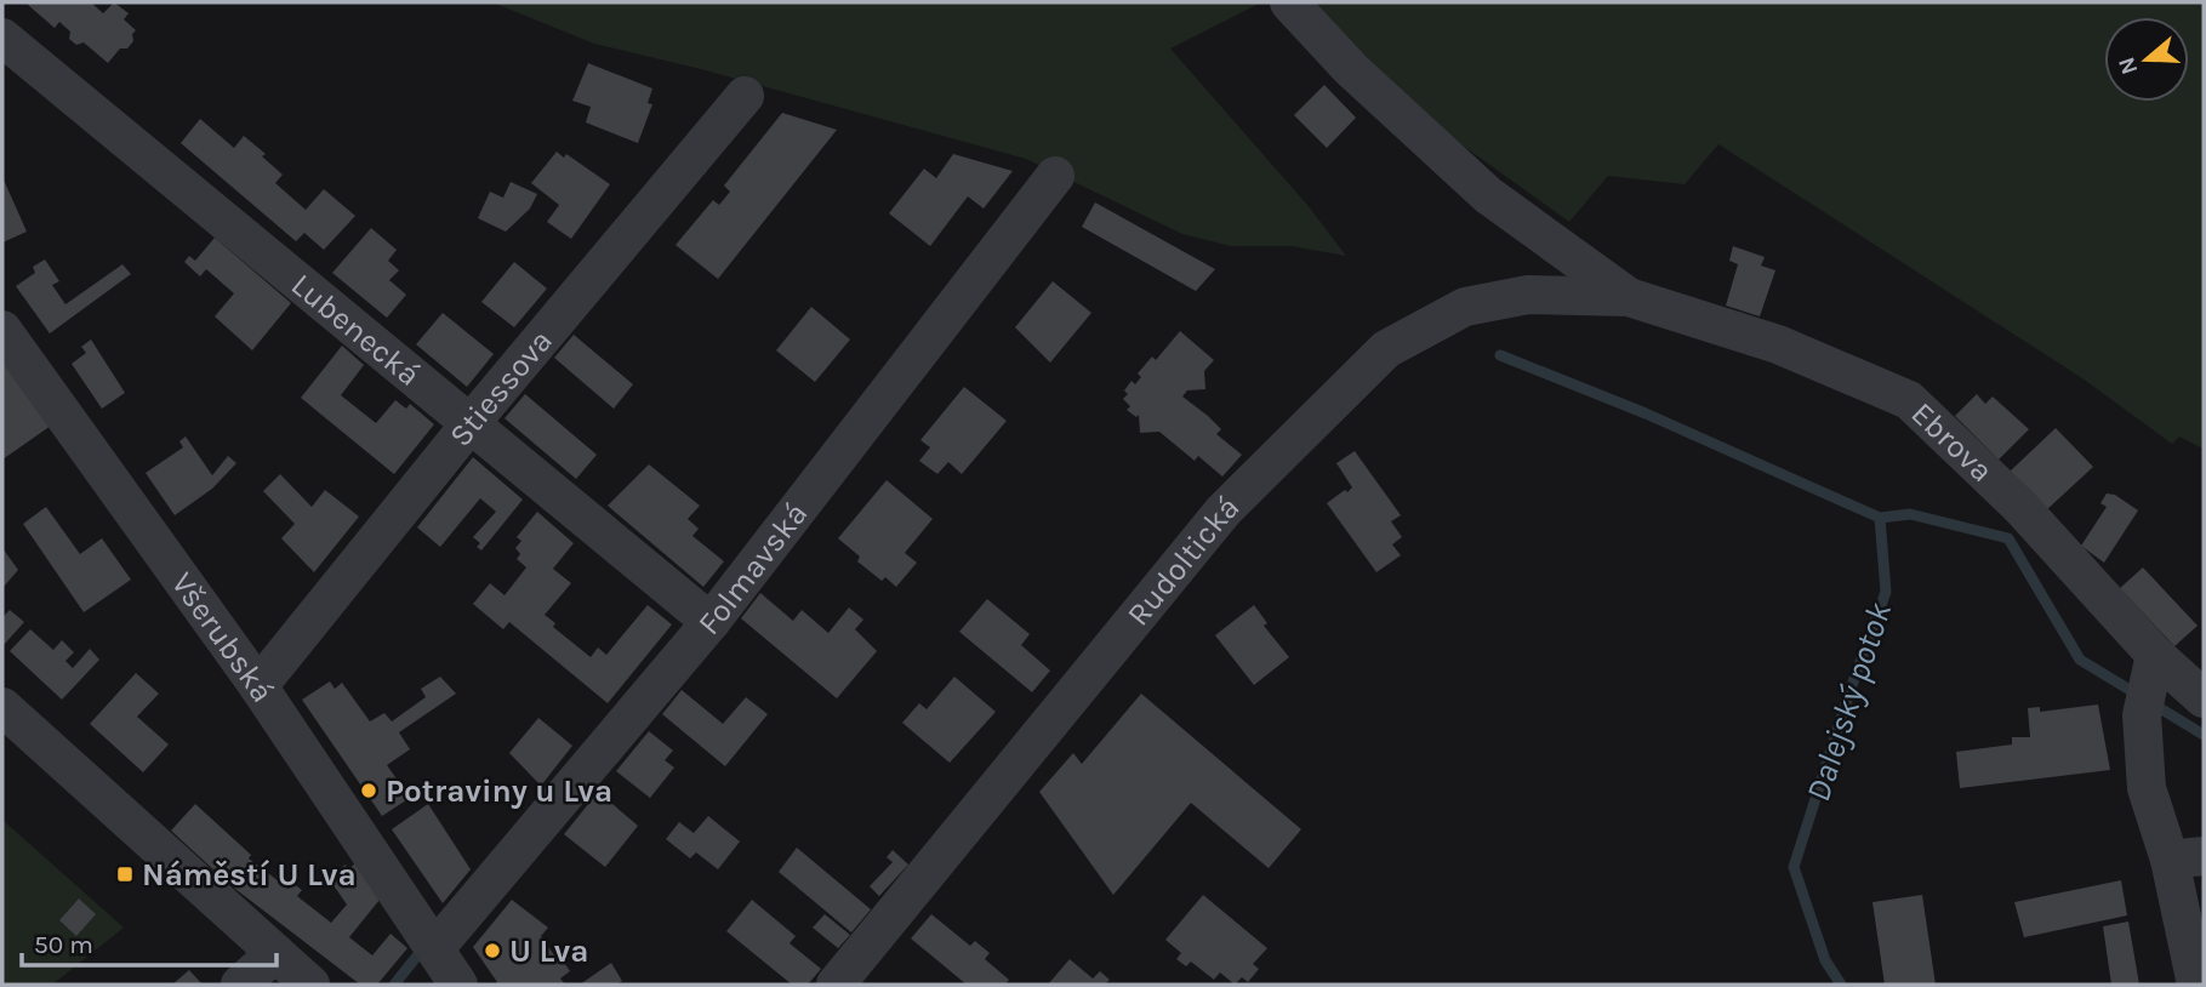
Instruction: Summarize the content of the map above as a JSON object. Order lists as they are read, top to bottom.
{
  "streets": {
    "street": [
      "Lubenecká",
      "Stiessova",
      "Ebrova",
      "Rudoltická",
      "Folmavská",
      "Všerubská"
    ]
  },
  "crossings": [
    ["Lubenecká", "Stiessova"],
    ["Lubenecká", "Folmavská"],
    ["Stiessova", "Všerubská"],
    ["Ebrova", "Rudoltická"],
    ["Folmavská", "Všerubská"]
  ],
  "water": ["Dalejský potok"],
  "places": {
    "other": ["Potraviny u Lva", "U Lva"],
    "transit": ["Náměstí U Lva"]
  },
  "scale_bar": "50 m",
  "north": "left"
}
